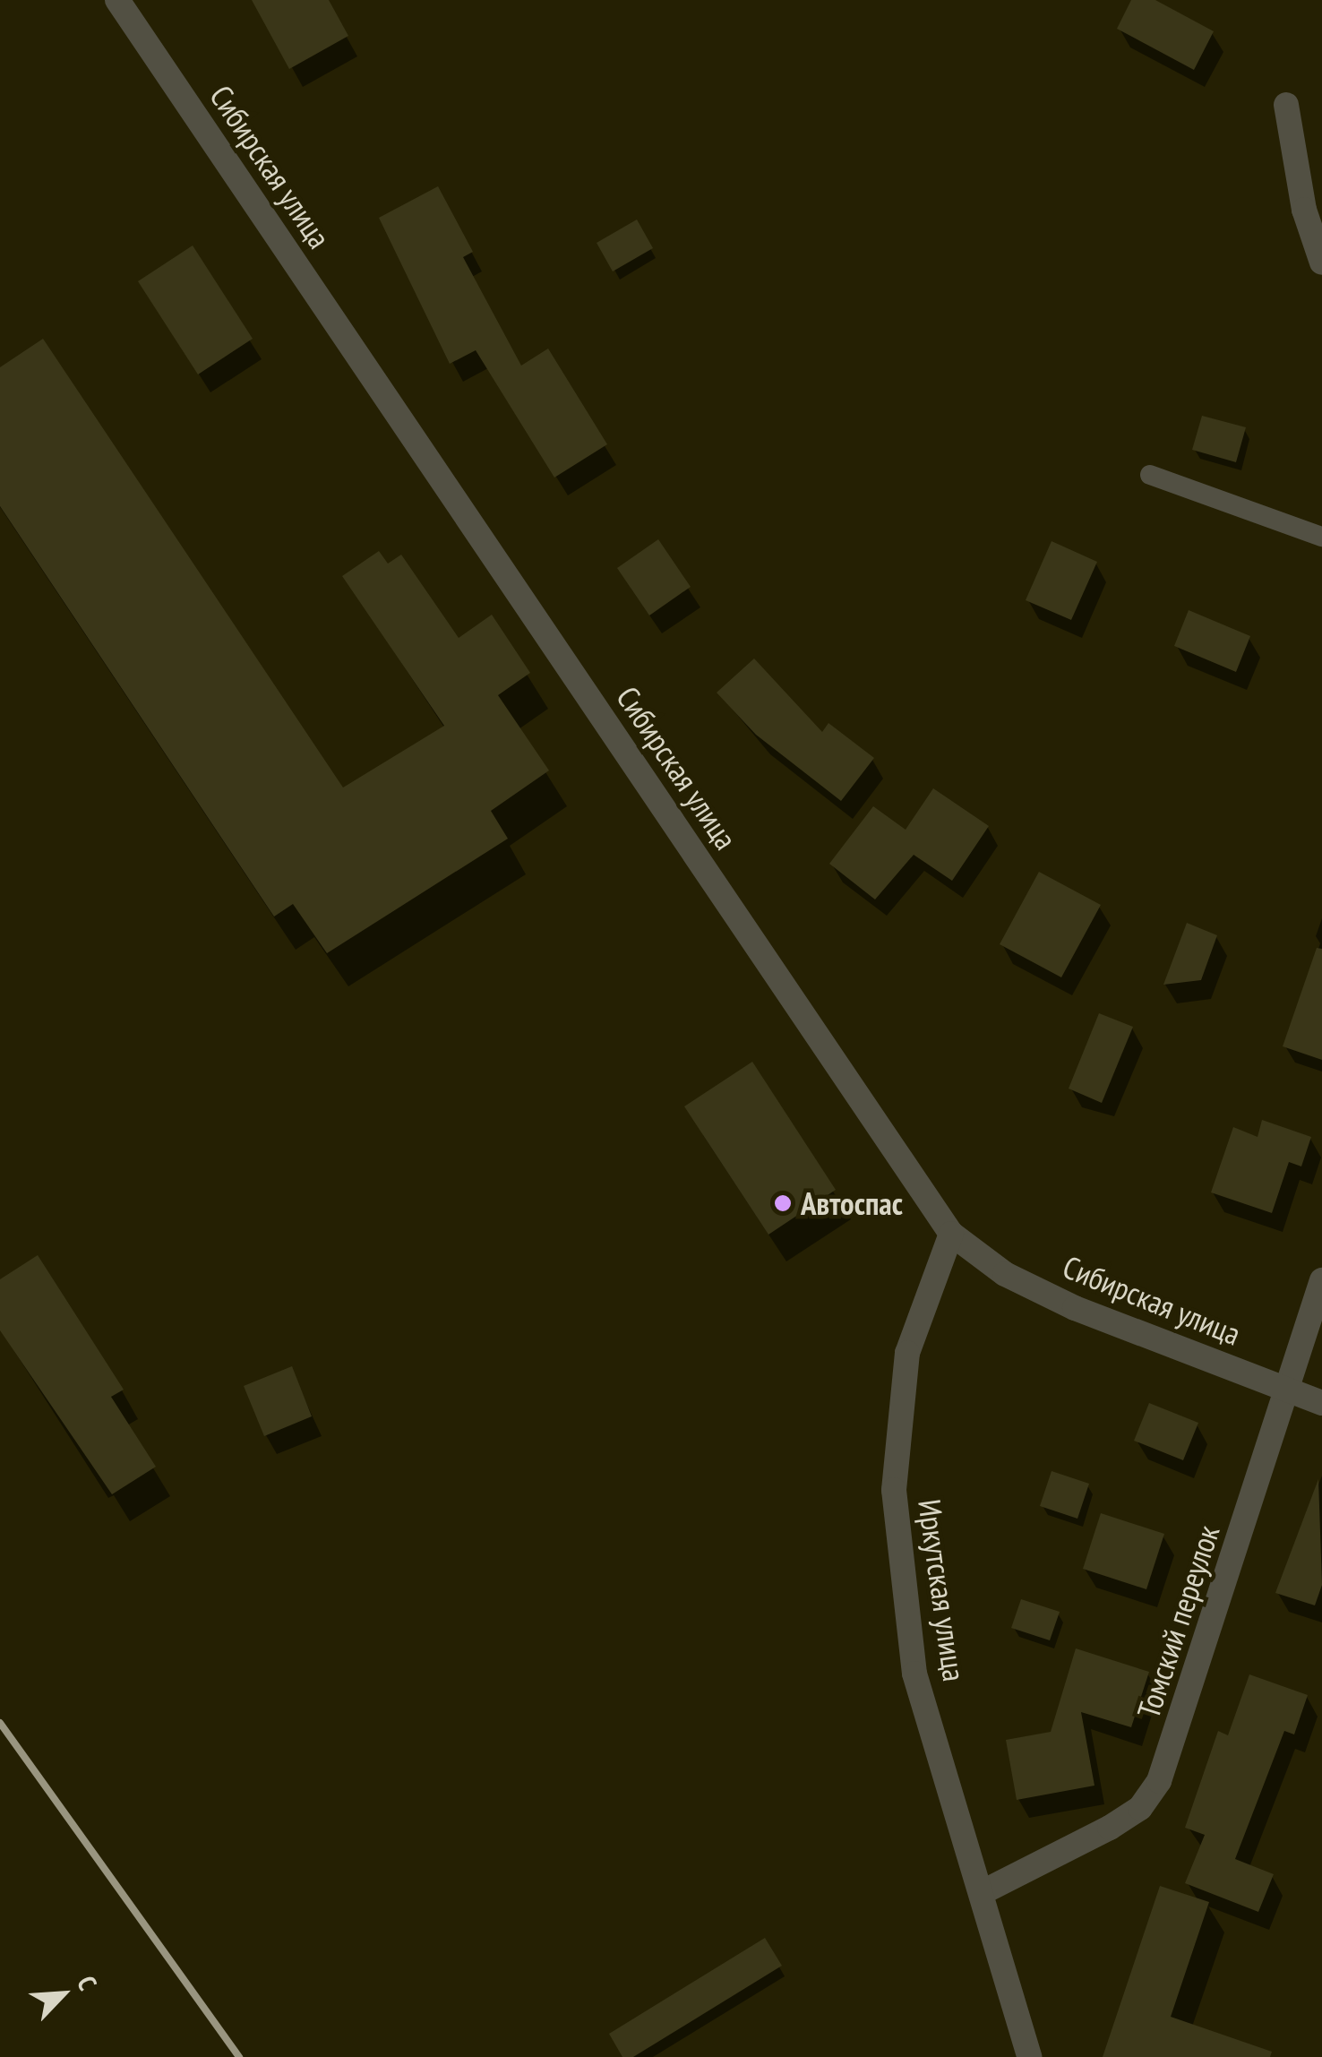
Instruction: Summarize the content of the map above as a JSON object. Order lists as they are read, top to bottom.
{
  "streets": {
    "street": ["Сибирская улица", "Иркутская улица", "Томский переулок"]
  },
  "crossings": [
    ["Сибирская улица", "Иркутская улица"],
    ["Сибирская улица", "Томский переулок"],
    ["Иркутская улица", "Томский переулок"]
  ],
  "places": ["Автоспас"],
  "north": "top right"
}
